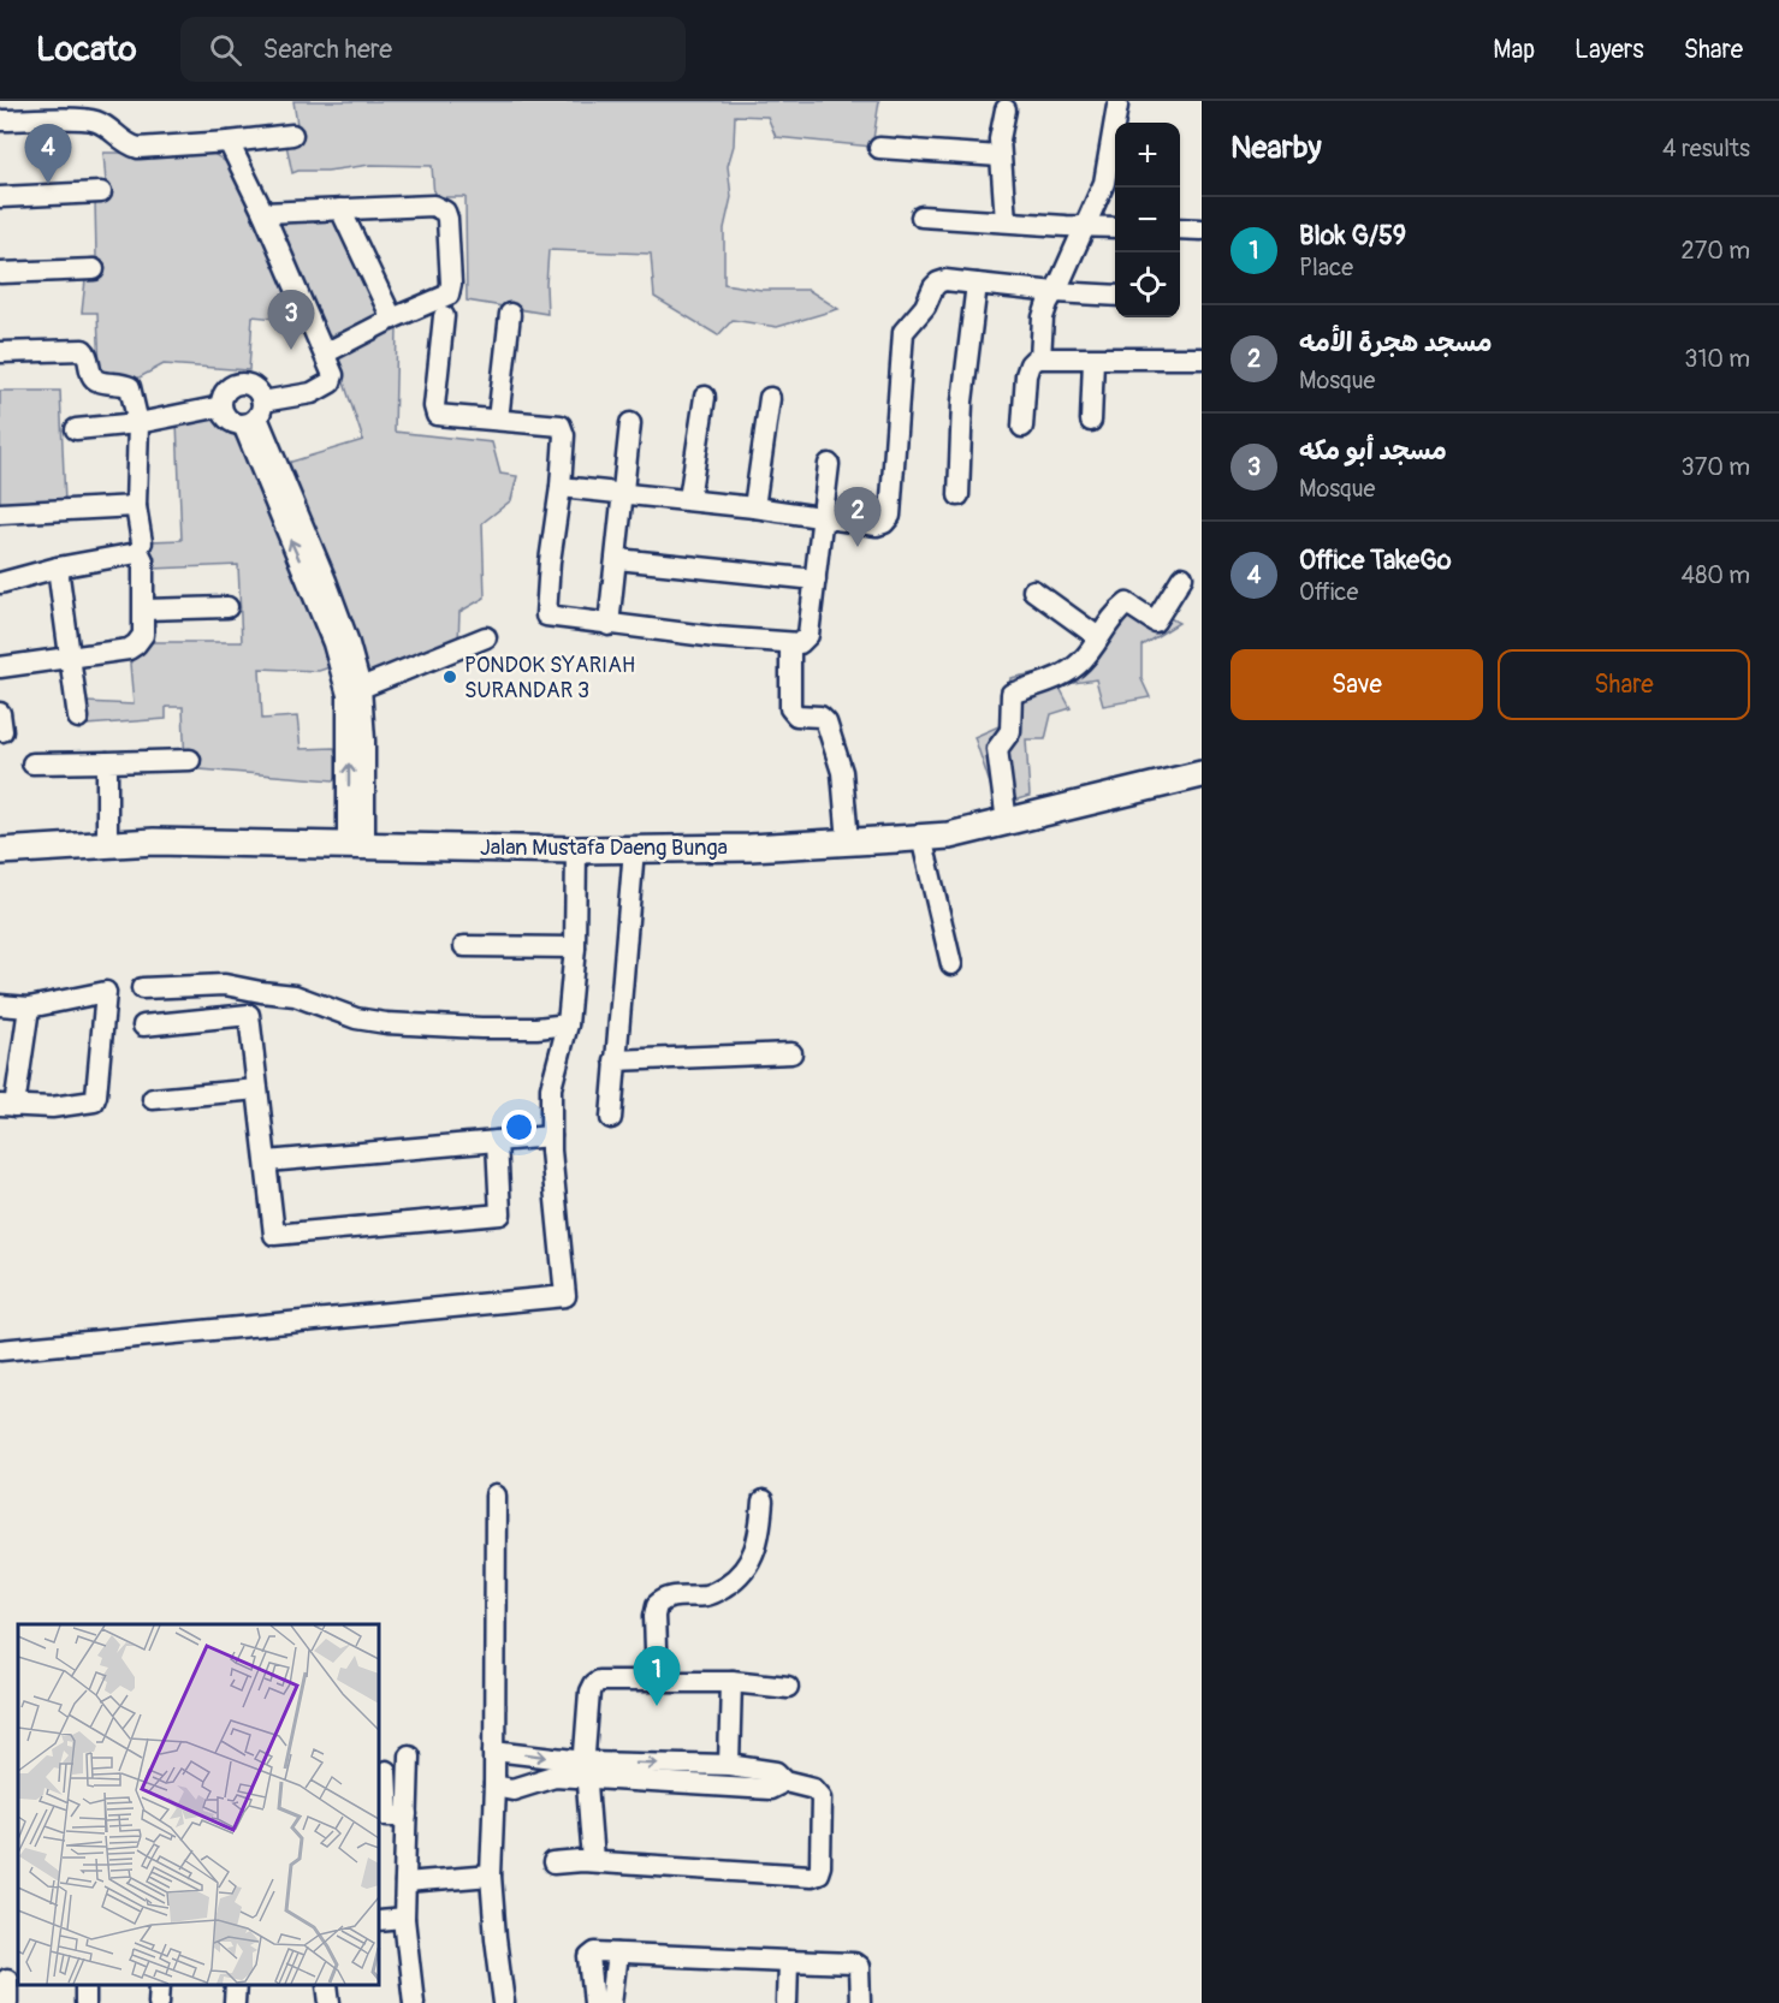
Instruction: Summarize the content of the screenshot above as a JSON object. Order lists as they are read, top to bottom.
{
  "streets": {
    "main road": ["Jalan Mustafa Daeng Bunga"]
  },
  "places": ["PONDOK SYARIAH SURANDAR 3"],
  "page": {
    "header": "Locato",
    "search": "Search here",
    "nav": ["Map", "Layers", "Share"],
    "heading": ["Nearby", "4 results"],
    "map_buttons": ["+", "−"],
    "pins": [
      "4",
      "3",
      "2",
      "1"
    ],
    "list": [
      {
        "mark": "1",
        "name": "Blok G/59",
        "note": "Place",
        "value": "270 m"
      },
      {
        "mark": "2",
        "name": "مسجد هجرة الأمه",
        "note": "Mosque",
        "value": "310 m"
      },
      {
        "mark": "3",
        "name": "مسجد أبو مكه",
        "note": "Mosque",
        "value": "370 m"
      },
      {
        "mark": "4",
        "name": "Office TakeGo",
        "note": "Office",
        "value": "480 m"
      }
    ],
    "buttons": ["Save", "Share"]
  }
}
